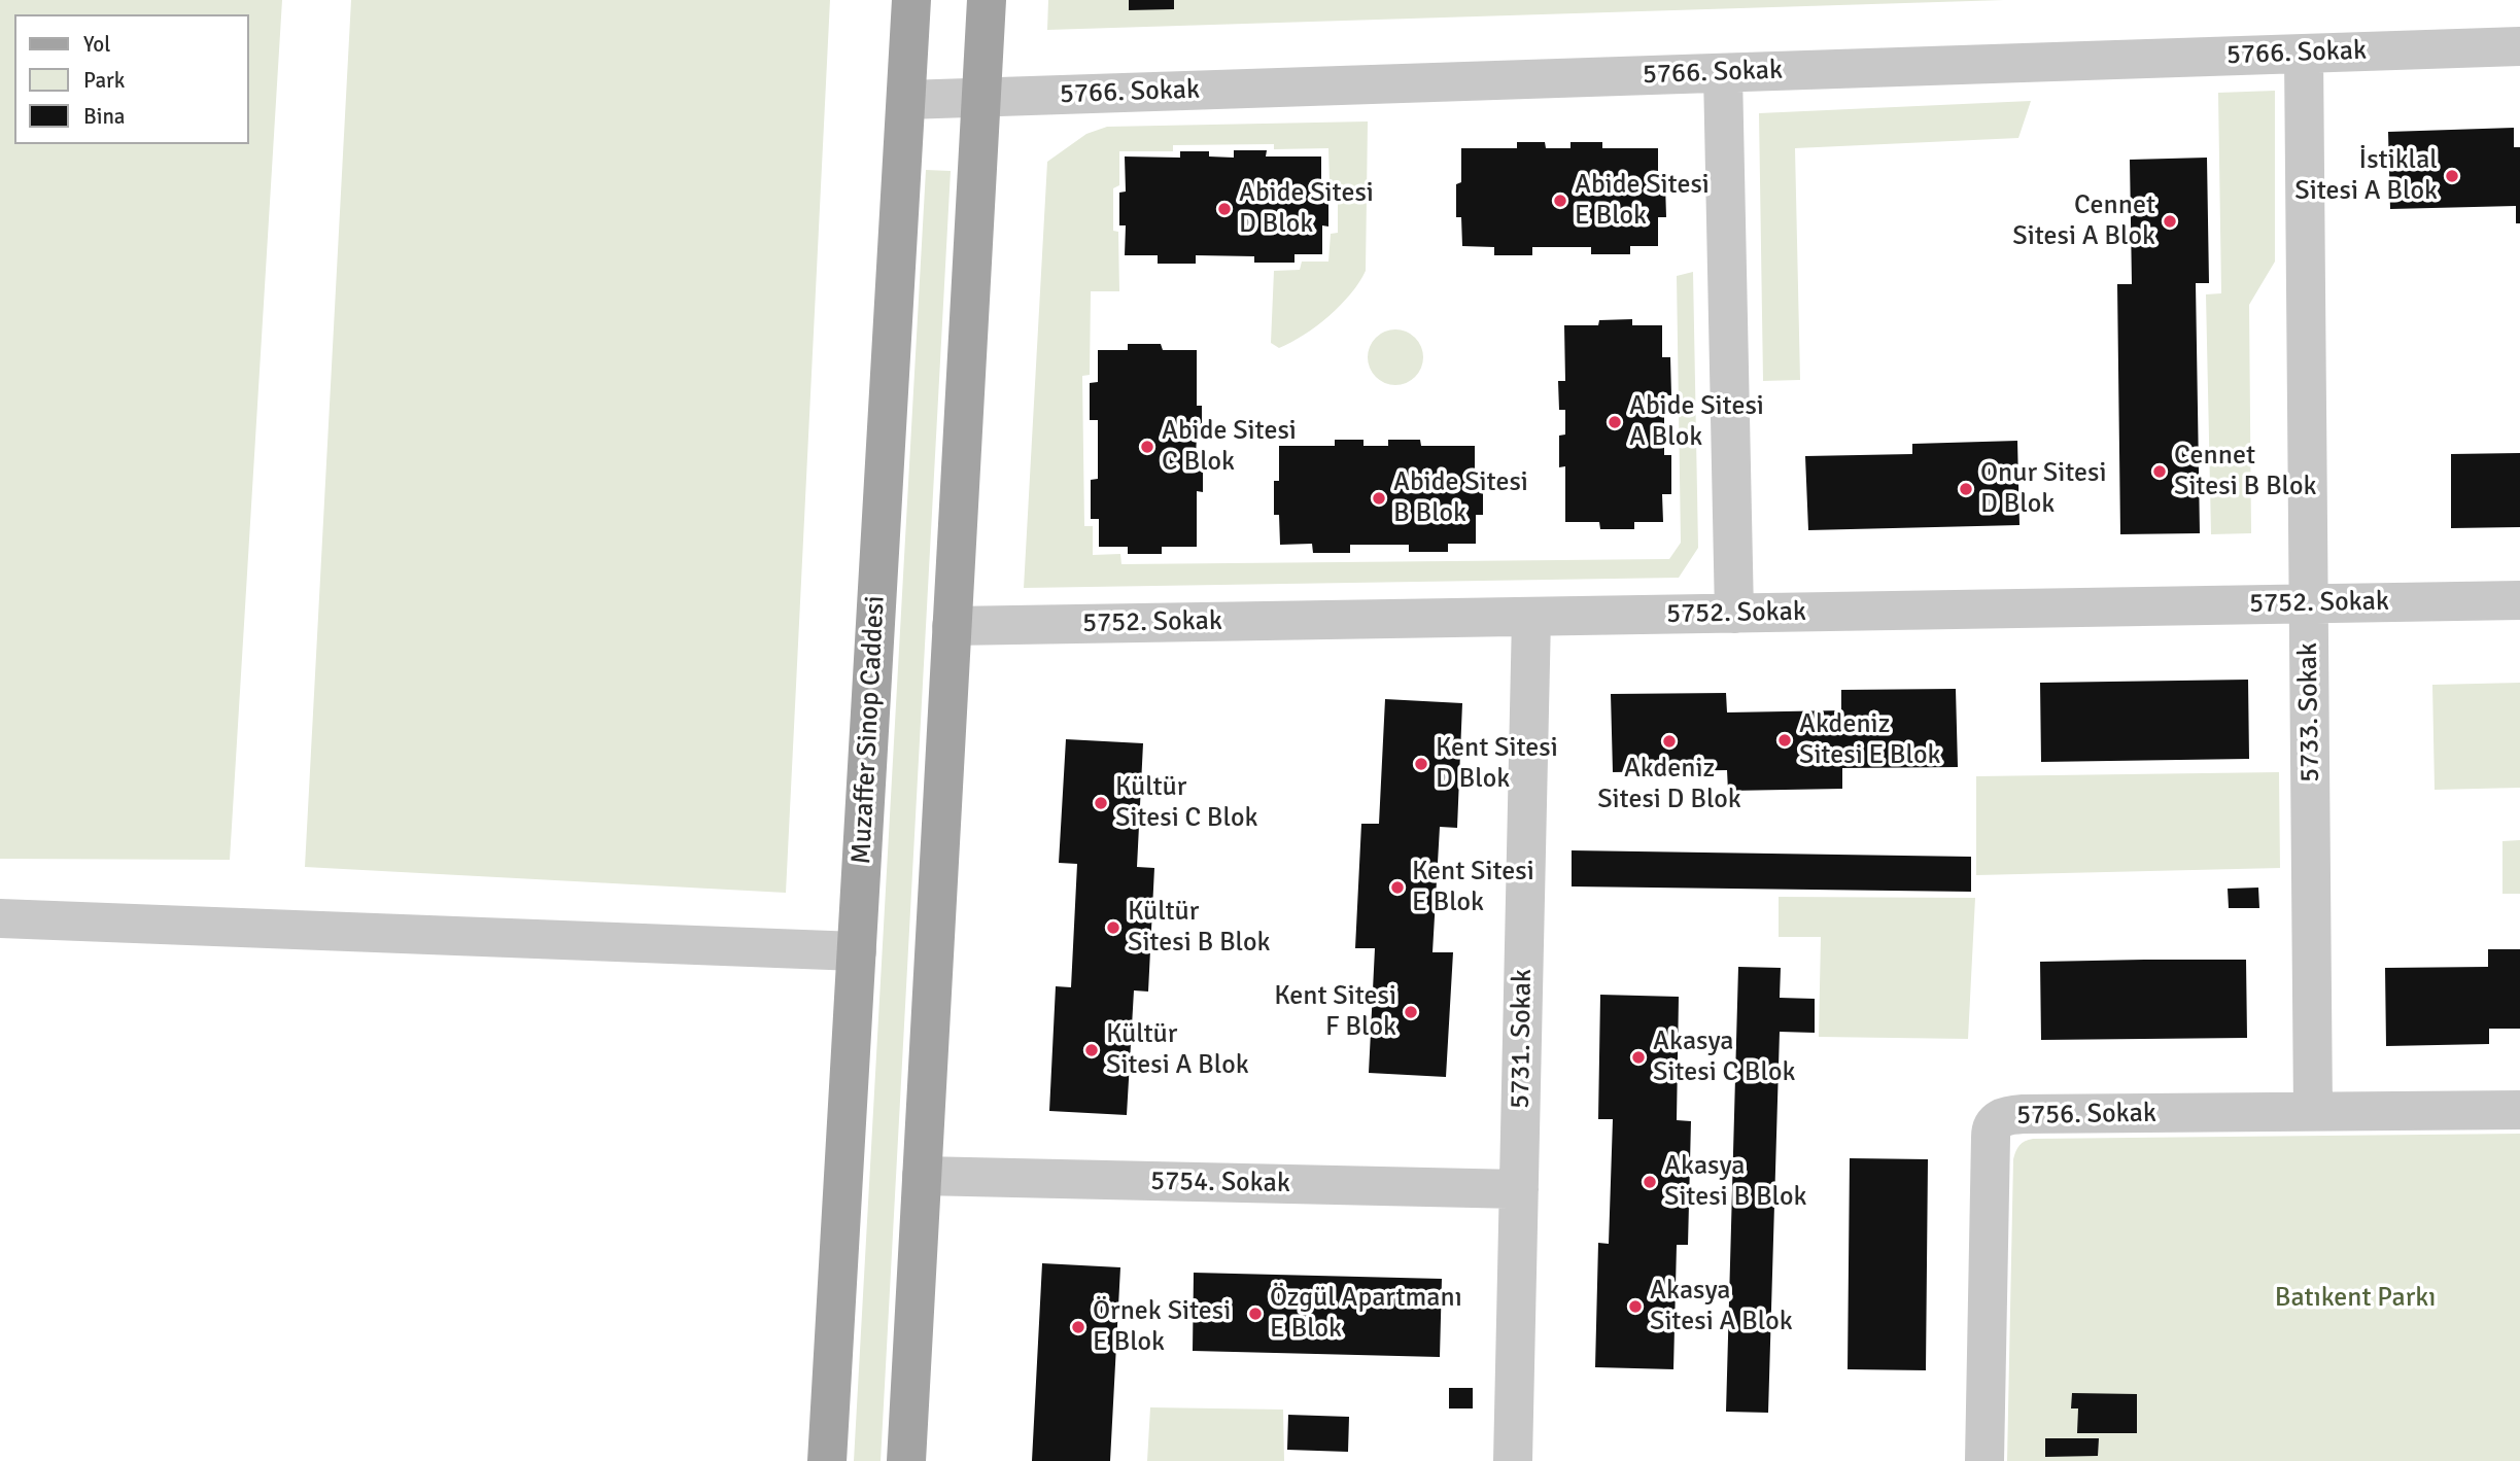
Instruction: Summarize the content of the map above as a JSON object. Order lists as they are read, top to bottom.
{
  "streets": {
    "main road": ["Muzaffer Sinop Caddesi"],
    "street": [
      "5766. Sokak",
      "5752. Sokak",
      "5733. Sokak",
      "5731. Sokak",
      "5756. Sokak",
      "5754. Sokak"
    ]
  },
  "crossings": [
    ["5766. Sokak", "5733. Sokak"],
    ["5766. Sokak", "Muzaffer Sinop Caddesi"],
    ["5752. Sokak", "5733. Sokak"],
    ["5752. Sokak", "5731. Sokak"],
    ["5733. Sokak", "5756. Sokak"],
    ["5731. Sokak", "5754. Sokak"]
  ],
  "parks": ["Batıkent Parkı"],
  "places": [
    "İstiklal Sitesi A Blok",
    "Abide Sitesi E Blok",
    "Abide Sitesi D Blok",
    "Cennet Sitesi A Blok",
    "Abide Sitesi A Blok",
    "Abide Sitesi C Blok",
    "Cennet Sitesi B Blok",
    "Onur Sitesi D Blok",
    "Abide Sitesi B Blok",
    "Akdeniz Sitesi E Blok",
    "Akdeniz Sitesi D Blok",
    "Kent Sitesi D Blok",
    "Kültür Sitesi C Blok",
    "Kent Sitesi E Blok",
    "Kültür Sitesi B Blok",
    "Kent Sitesi F Blok",
    "Kültür Sitesi A Blok",
    "Akasya Sitesi C Blok",
    "Akasya Sitesi B Blok",
    "Akasya Sitesi A Blok",
    "Özgül Apartmanı E Blok",
    "Örnek Sitesi E Blok"
  ],
  "legend": ["Yol", "Park", "Bina"]
}
